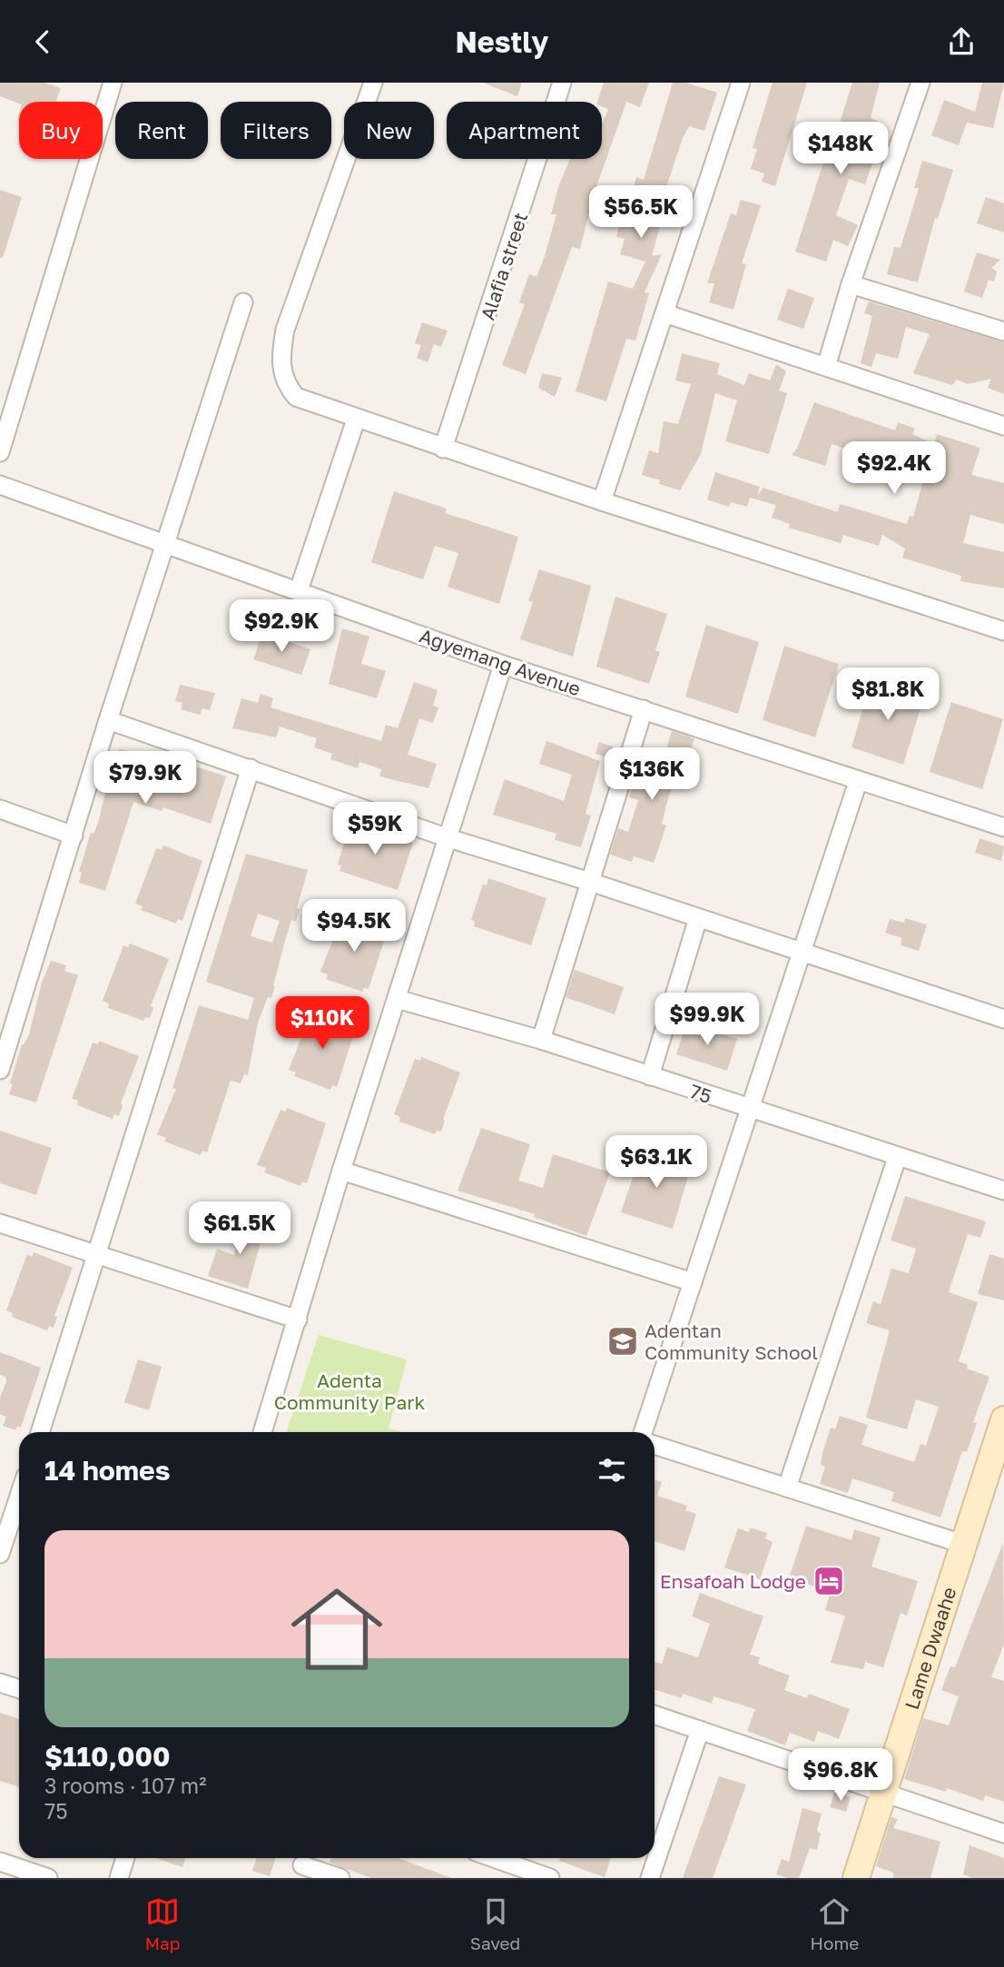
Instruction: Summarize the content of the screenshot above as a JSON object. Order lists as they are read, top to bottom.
{
  "streets": {
    "street": [
      "Alafia street",
      "Agyemang Avenue",
      "75",
      "Lame Dwaahe"
    ]
  },
  "parks": ["Adenta Community Park"],
  "places": {
    "school or university": ["Adentan Community School"],
    "hotel": ["Ensafoah Lodge"]
  },
  "page": {
    "header": "Nestly",
    "chip": [
      "Buy",
      "Rent",
      "Filters",
      "New",
      "Apartment"
    ],
    "price": [
      "$148K",
      "$56.5K",
      "$92.4K",
      "$92.9K",
      "$81.8K",
      "$136K",
      "$79.9K",
      "$59K",
      "$94.5K",
      "$99.9K",
      "$110K",
      "$63.1K",
      "$61.5K",
      "$96.8K"
    ],
    "heading": "14 homes",
    "list": [
      {
        "name": "$110,000",
        "note": "3 rooms · 107 m² · 75"
      }
    ],
    "tabs": ["Map", "Saved", "Home"]
  }
}
